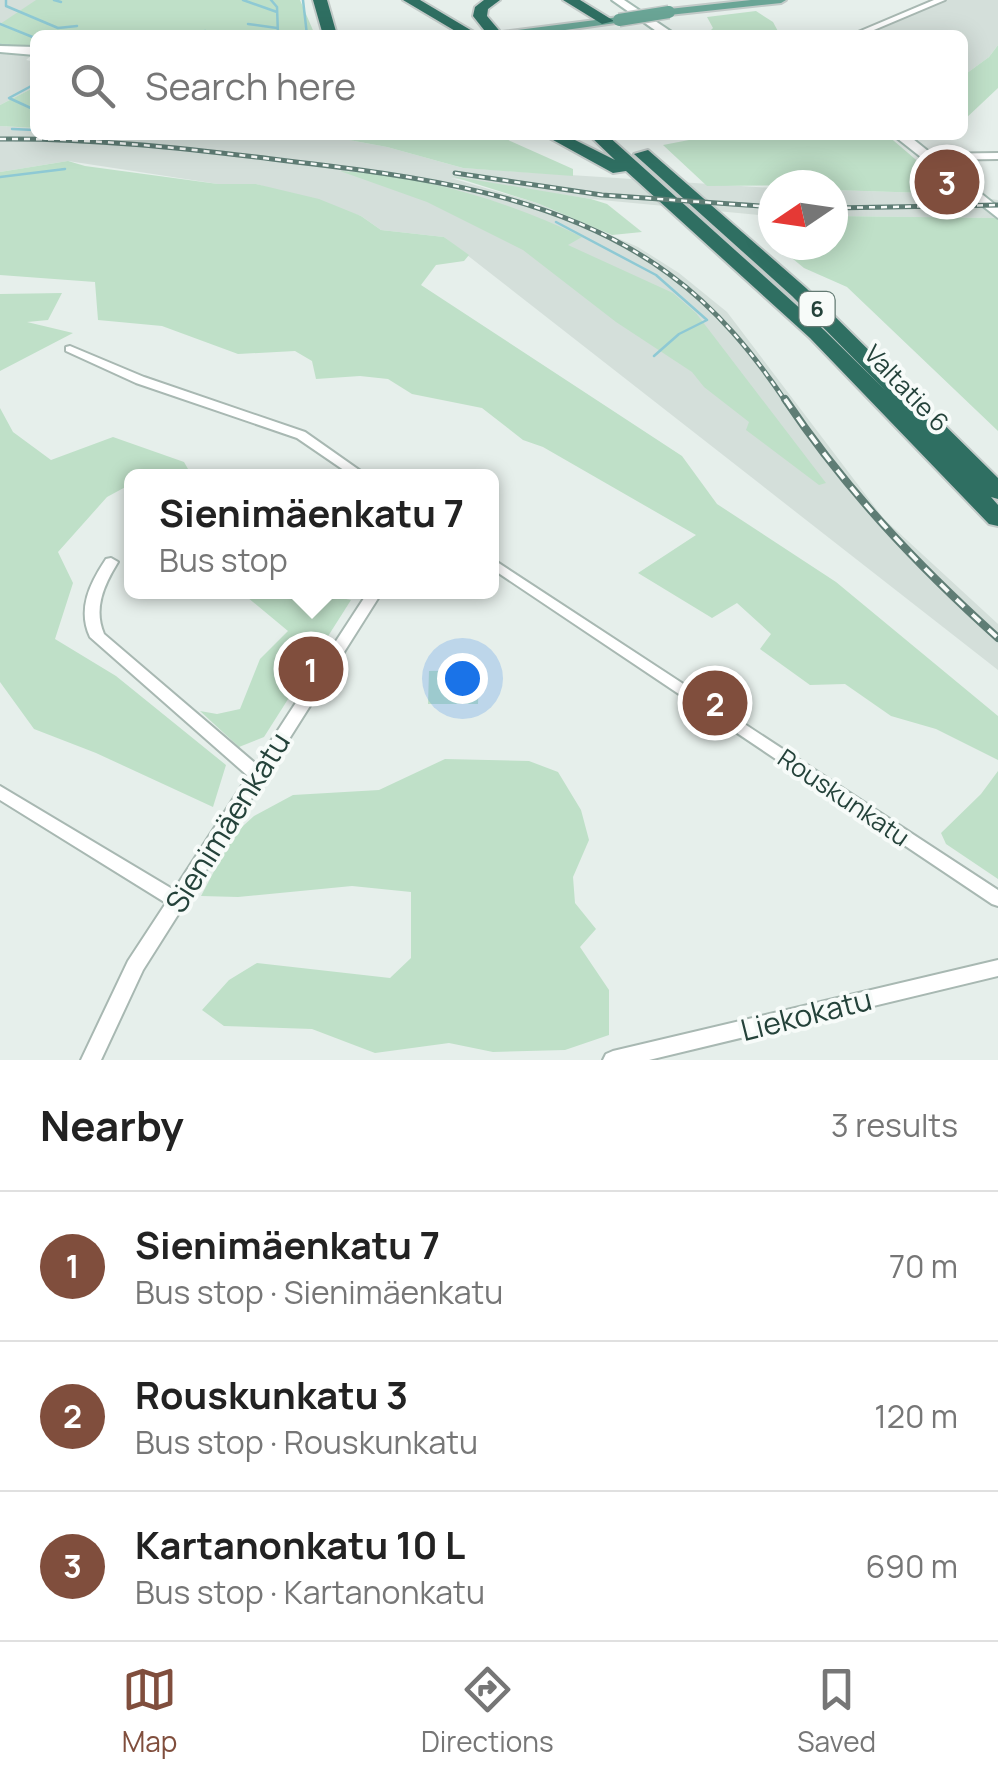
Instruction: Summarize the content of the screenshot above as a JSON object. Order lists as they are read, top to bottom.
{
  "streets": {
    "highway": ["6", "Valtatie 6"],
    "street": ["Rouskunkatu", "Sienimäenkatu", "Liekokatu"]
  },
  "north": "left",
  "page": {
    "search": "Search here",
    "pins": ["3", "1", "2"],
    "popup": ["Sienimäenkatu 7", "Bus stop"],
    "heading": ["Nearby", "3 results"],
    "list": [
      {
        "mark": "1",
        "name": "Sienimäenkatu 7",
        "note": "Bus stop · Sienimäenkatu",
        "value": "70 m"
      },
      {
        "mark": "2",
        "name": "Rouskunkatu 3",
        "note": "Bus stop · Rouskunkatu",
        "value": "120 m"
      },
      {
        "mark": "3",
        "name": "Kartanonkatu 10 L",
        "note": "Bus stop · Kartanonkatu",
        "value": "690 m"
      }
    ],
    "nav": ["Map", "Directions", "Saved"]
  }
}
